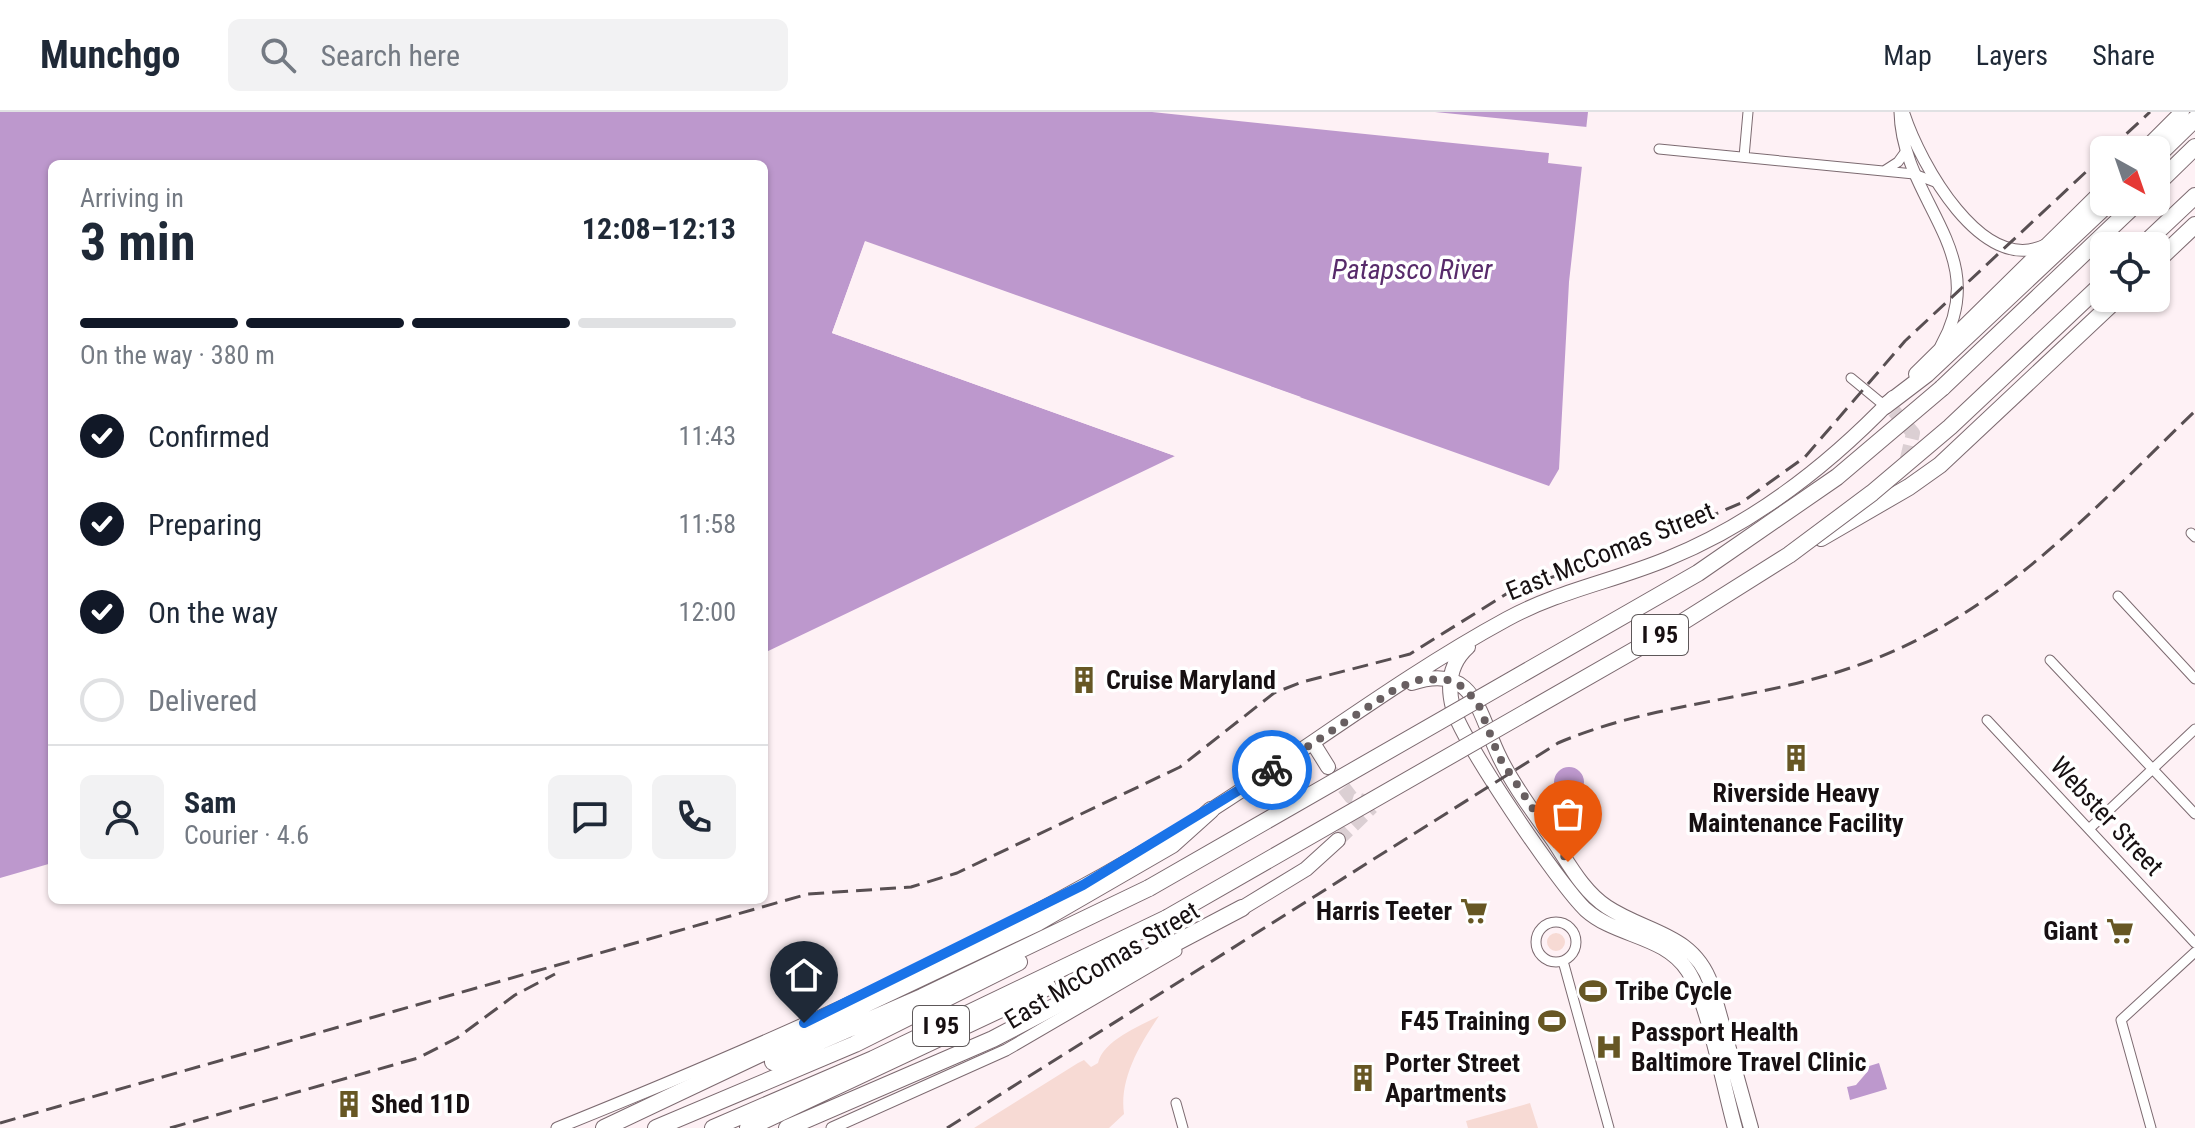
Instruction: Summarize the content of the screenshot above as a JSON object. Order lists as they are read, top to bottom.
{
  "streets": {
    "highway": ["I 95"],
    "main road": ["East McComas Street"],
    "street": ["Webster Street"]
  },
  "water": ["Patapsco River"],
  "places": {
    "building": [
      "Cruise Maryland",
      "Riverside Heavy Maintenance Facility",
      "Porter Street Apartments",
      "Shed 11D"
    ],
    "supermarket": ["Harris Teeter", "Giant"],
    "sports": ["Tribe Cycle", "F45 Training"],
    "hospital": ["Passport Health Baltimore Travel Clinic"]
  },
  "north": "bottom right",
  "page": {
    "header": "Munchgo",
    "search": "Search here",
    "nav": ["Map", "Layers", "Share"],
    "heading": ["3 min", "Arriving in", "12:08–12:13"],
    "panel": ["Sam", "Courier · 4.6"],
    "bar": "On the way · 380 m",
    "list": [
      ["Confirmed", "11:43"],
      ["Preparing", "11:58"],
      ["On the way", "12:00"],
      "Delivered"
    ]
  }
}
